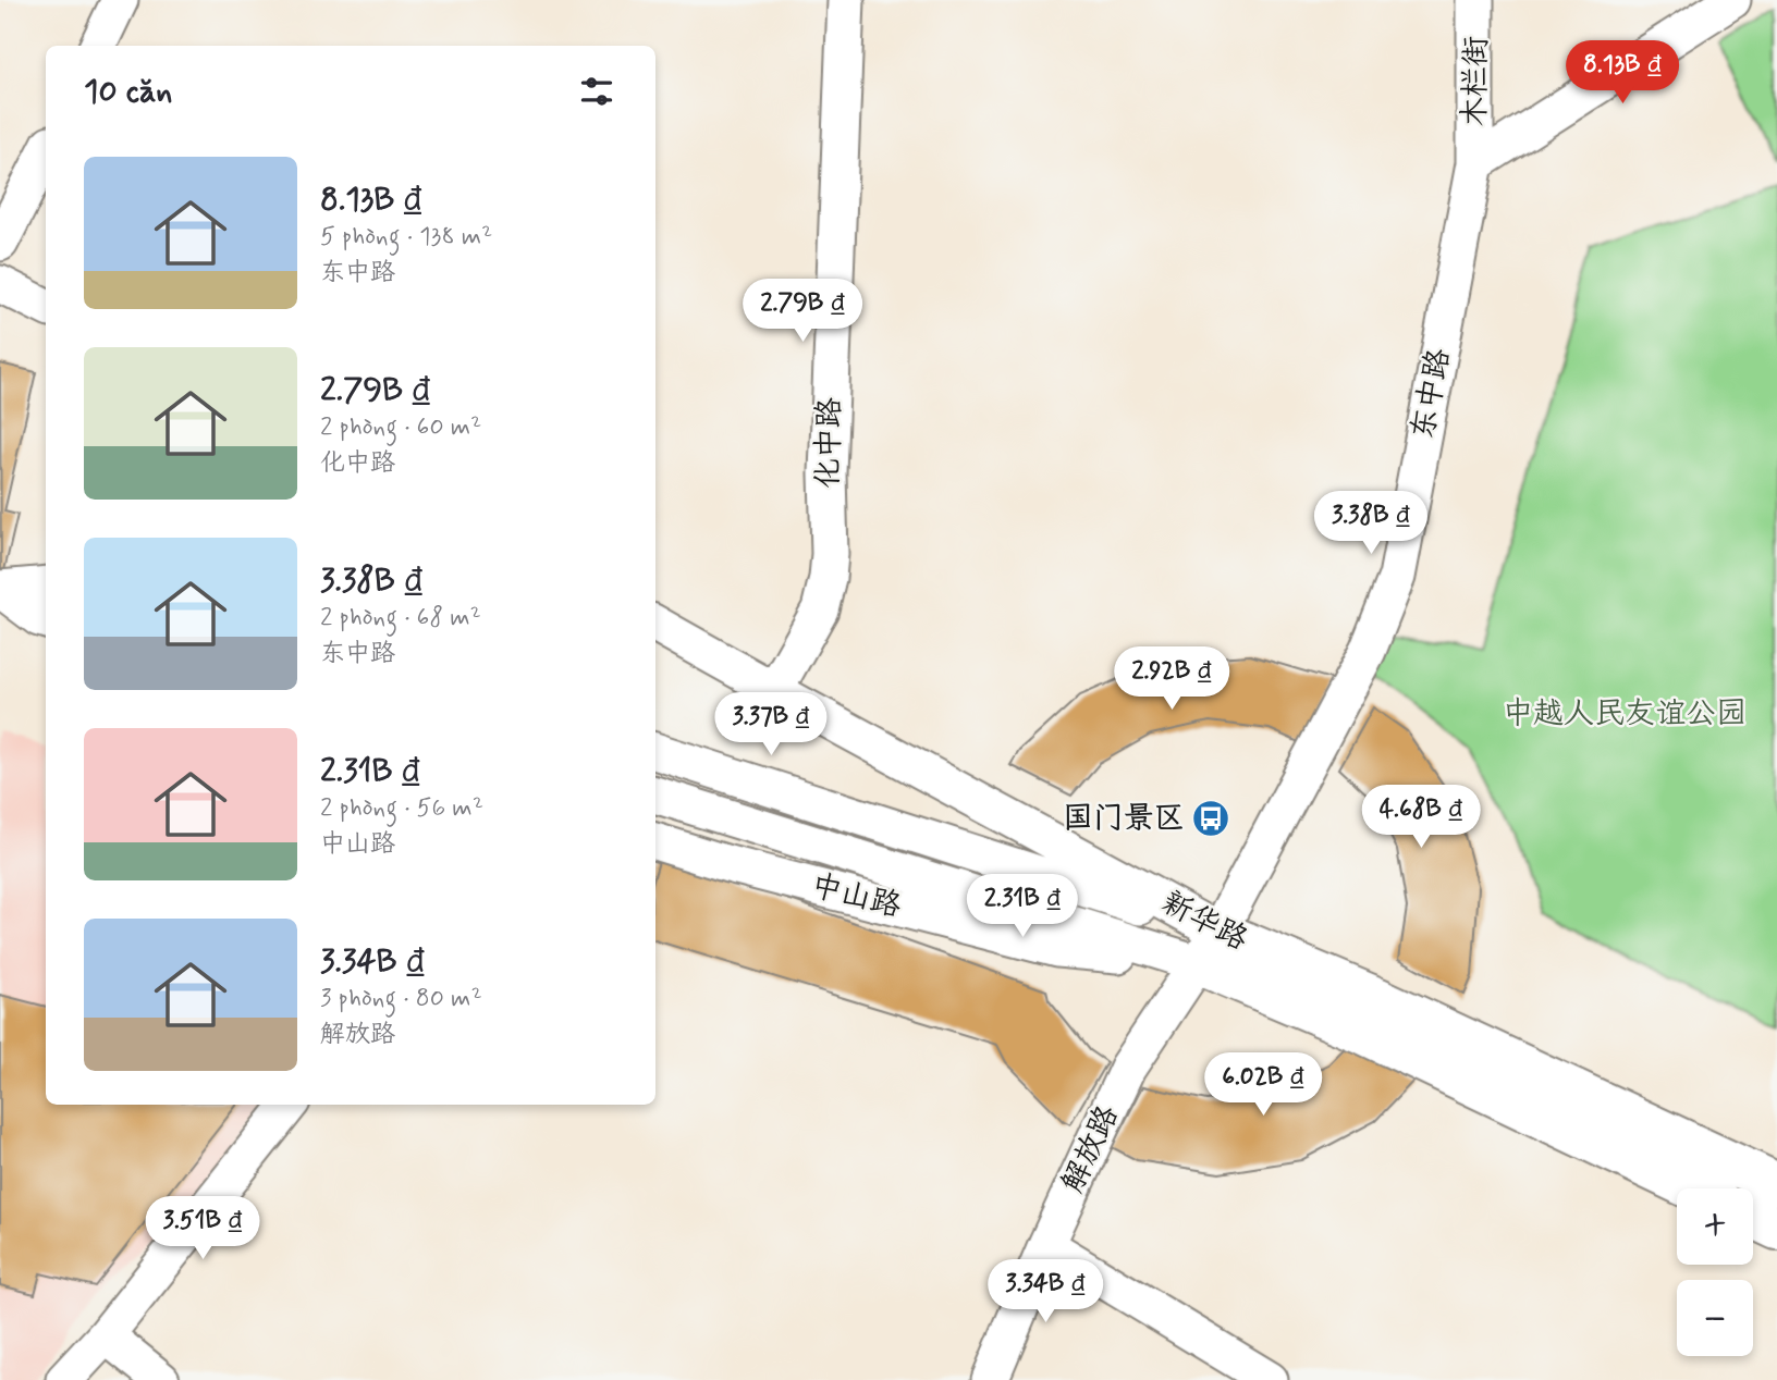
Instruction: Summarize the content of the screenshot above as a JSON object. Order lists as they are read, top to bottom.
{
  "streets": {
    "main road": ["新华路"],
    "street": [
      "木栏街",
      "东中路",
      "化中路",
      "中山路",
      "解放路"
    ]
  },
  "crossings": [
    ["木栏街", "东中路"],
    ["东中路", "中山路"],
    ["东中路", "新华路"],
    ["东中路", "解放路"],
    ["化中路", "新华路"],
    ["中山路", "新华路"],
    ["中山路", "解放路"],
    ["新华路", "解放路"]
  ],
  "parks": ["中越人民友谊公园"],
  "places": {
    "bus stop": ["国门景区"]
  },
  "page": {
    "price": [
      "8.13B ₫",
      "2.79B ₫",
      "3.38B ₫",
      "2.92B ₫",
      "3.37B ₫",
      "4.68B ₫",
      "2.31B ₫",
      "6.02B ₫",
      "3.51B ₫",
      "3.34B ₫"
    ],
    "heading": "10 căn",
    "list": [
      {
        "name": "8.13B ₫",
        "note": "5 phòng · 138 m² · 东中路"
      },
      {
        "name": "2.79B ₫",
        "note": "2 phòng · 60 m² · 化中路"
      },
      {
        "name": "3.38B ₫",
        "note": "2 phòng · 68 m² · 东中路"
      },
      {
        "name": "2.31B ₫",
        "note": "2 phòng · 56 m² · 中山路"
      },
      {
        "name": "3.34B ₫",
        "note": "3 phòng · 80 m² · 解放路"
      }
    ],
    "map_buttons": ["+", "−"]
  }
}
